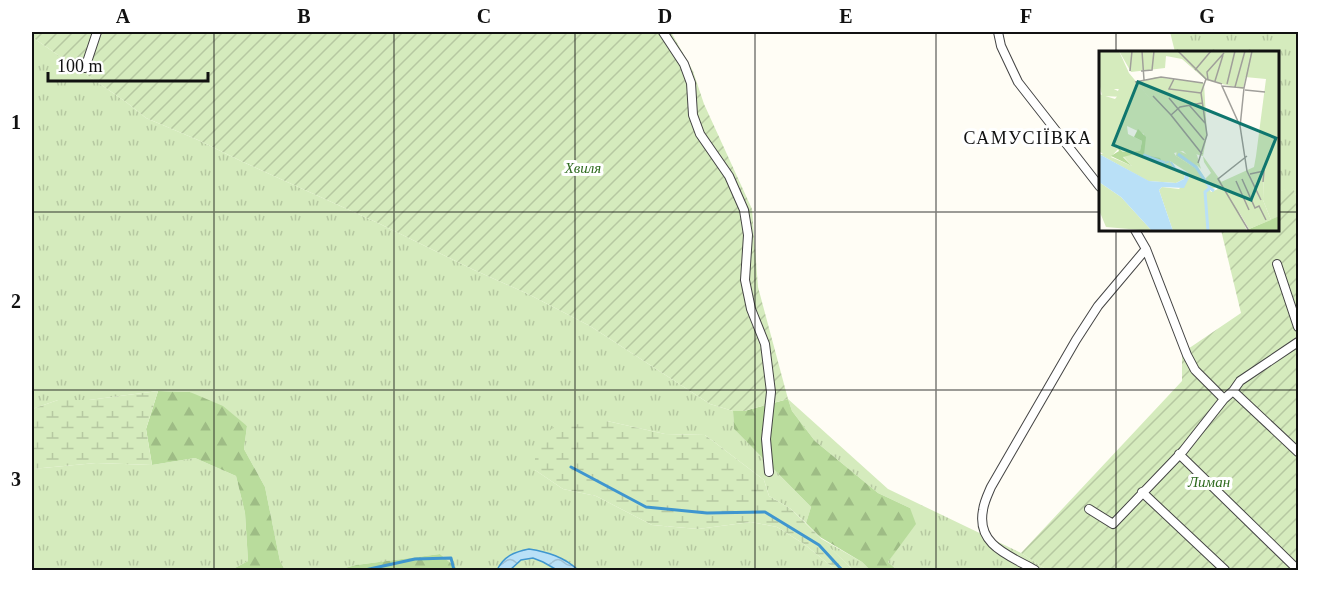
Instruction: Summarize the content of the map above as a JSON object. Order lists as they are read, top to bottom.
{
  "districts": ["САМУСІЇВКА"],
  "parks": ["Хвиля", "Лиман"],
  "scale_bar": "100 m",
  "grid": {
    "columns": [
      "A",
      "B",
      "C",
      "D",
      "E",
      "F",
      "G"
    ],
    "rows": ["1", "2", "3"]
  }
}
